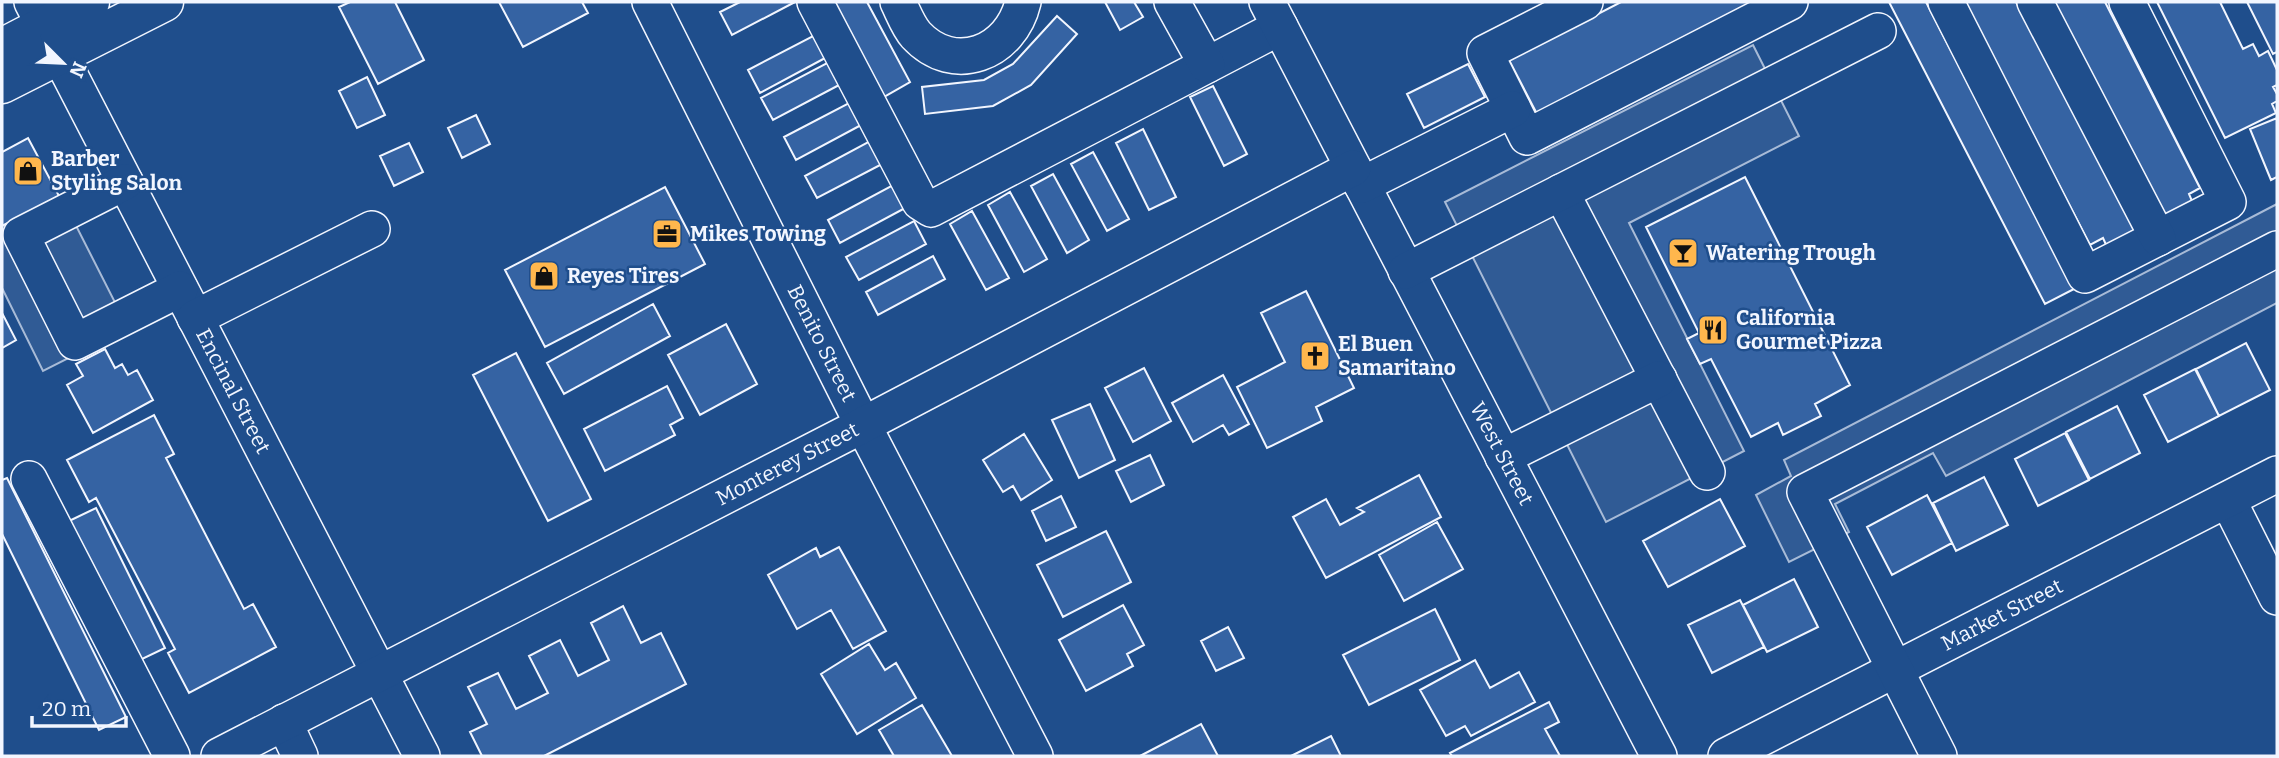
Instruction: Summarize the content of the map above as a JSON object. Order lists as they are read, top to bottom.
{
  "streets": {
    "street": [
      "Benito Street",
      "Encinal Street",
      "West Street",
      "Monterey Street",
      "Market Street"
    ]
  },
  "crossings": [
    ["Benito Street", "Monterey Street"],
    ["Encinal Street", "Monterey Street"],
    ["West Street", "Monterey Street"]
  ],
  "places": {
    "shop": ["Barber Styling Salon", "Reyes Tires"],
    "office": ["Mikes Towing"],
    "bar": ["Watering Trough"],
    "restaurant": ["California Gourmet Pizza"],
    "church": ["El Buen Samaritano"]
  },
  "scale_bar": "20 m",
  "north": "bottom right"
}
